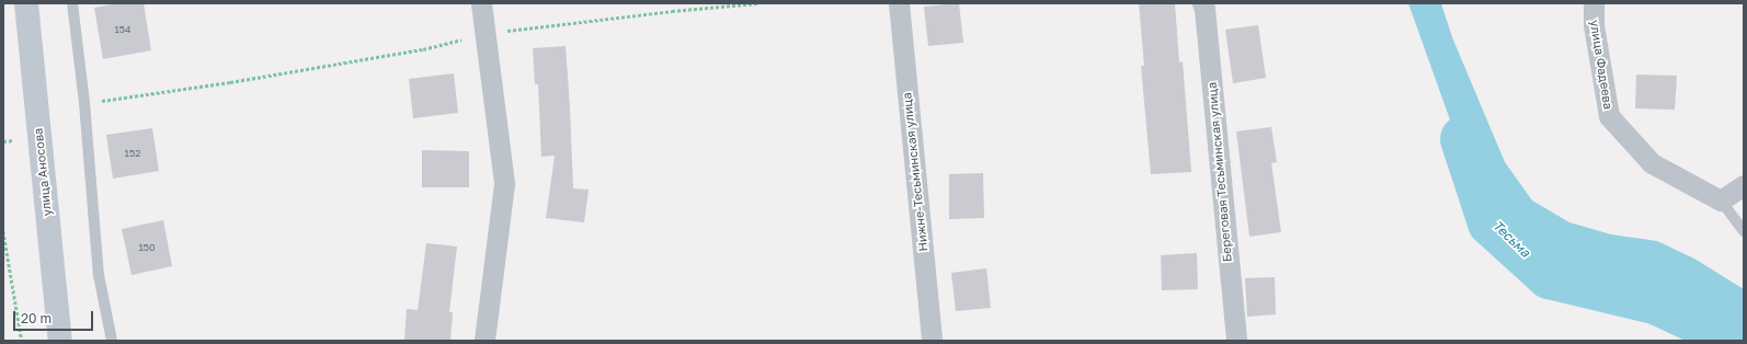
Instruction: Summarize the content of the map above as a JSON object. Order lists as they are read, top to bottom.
{
  "streets": {
    "main road": ["улица Аносова"],
    "street": ["улица Фадеева", "Нижне-Тесьминская улица", "Береговая Тесьминская улица"]
  },
  "water": ["Тесьма"],
  "house_numbers": ["154", "152", "150"],
  "scale_bar": "20 m"
}
